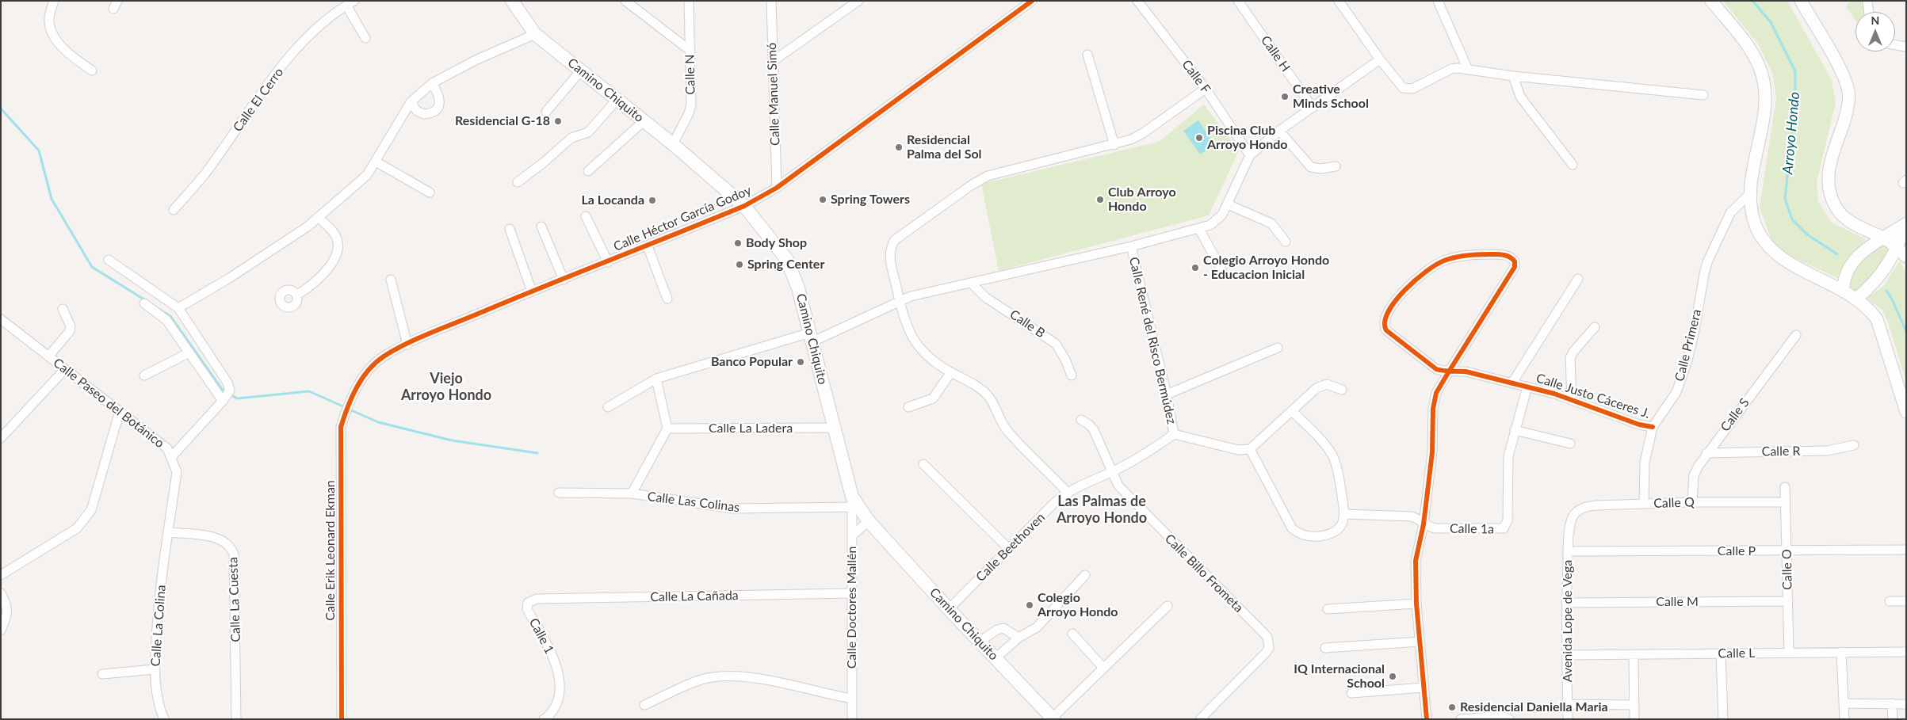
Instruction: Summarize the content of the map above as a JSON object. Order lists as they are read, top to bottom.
{
  "streets": {
    "main road": ["Camino Chiquito"],
    "street": [
      "Calle H",
      "Calle N",
      "Calle F",
      "Calle Manuel Simó",
      "Calle El Cerro",
      "Calle Héctor García Godoy",
      "Calle B",
      "Calle René del Risco Bermúdez",
      "Calle Primera",
      "Calle Justo Cáceres J.",
      "Calle Paseo del Botánico",
      "Calle S",
      "Calle La Ladera",
      "Calle R",
      "Calle Las Colinas",
      "Calle Q",
      "Calle 1a",
      "Calle Beethoven",
      "Calle Erik Leonard Ekman",
      "Calle P",
      "Calle O",
      "Calle Billo Frometa",
      "Calle La Cañada",
      "Calle La Cuesta",
      "Calle M",
      "Calle Doctores Mallén",
      "Avenida Lope de Vega",
      "Calle La Colina",
      "Calle 1",
      "Calle L"
    ]
  },
  "crossings": [
    ["Calle N", "Camino Chiquito"],
    ["Camino Chiquito", "Calle Héctor García Godoy"],
    ["Camino Chiquito", "Calle La Ladera"],
    ["Camino Chiquito", "Calle Las Colinas"],
    ["Camino Chiquito", "Calle Beethoven"],
    ["Camino Chiquito", "Calle Doctores Mallén"],
    ["Calle Manuel Simó", "Calle Héctor García Godoy"],
    ["Calle Héctor García Godoy", "Calle Erik Leonard Ekman"],
    ["Calle René del Risco Bermúdez", "Calle Beethoven"],
    ["Calle Primera", "Calle Justo Cáceres J."],
    ["Calle Primera", "Calle Q"],
    ["Calle Justo Cáceres J.", "Calle 1a"],
    ["Calle Paseo del Botánico", "Calle La Cuesta"],
    ["Calle Paseo del Botánico", "Calle La Colina"],
    ["Calle S", "Calle R"],
    ["Calle S", "Calle Q"],
    ["Calle Las Colinas", "Calle Doctores Mallén"],
    ["Calle Q", "Calle O"],
    ["Calle Q", "Avenida Lope de Vega"],
    ["Calle Beethoven", "Calle Billo Frometa"],
    ["Calle P", "Calle O"],
    ["Calle P", "Avenida Lope de Vega"],
    ["Calle O", "Calle M"],
    ["Calle O", "Calle L"],
    ["Calle La Cañada", "Calle Doctores Mallén"],
    ["Calle La Cañada", "Calle 1"],
    ["Calle La Cuesta", "Calle La Colina"],
    ["Calle M", "Avenida Lope de Vega"],
    ["Avenida Lope de Vega", "Calle L"]
  ],
  "districts": ["Viejo Arroyo Hondo", "Las Palmas de Arroyo Hondo"],
  "water": ["Arroyo Hondo"],
  "places": [
    "Creative Minds School",
    "Residencial G-18",
    "Piscina Club Arroyo Hondo",
    "Residencial Palma del Sol",
    "Spring Towers",
    "Club Arroyo Hondo",
    "La Locanda",
    "Body Shop",
    "Spring Center",
    "Colegio Arroyo Hondo - Educacion Inicial",
    "Banco Popular",
    "Colegio Arroyo Hondo",
    "IQ Internacional School",
    "Residencial Daniella Maria"
  ],
  "north": "top"
}
